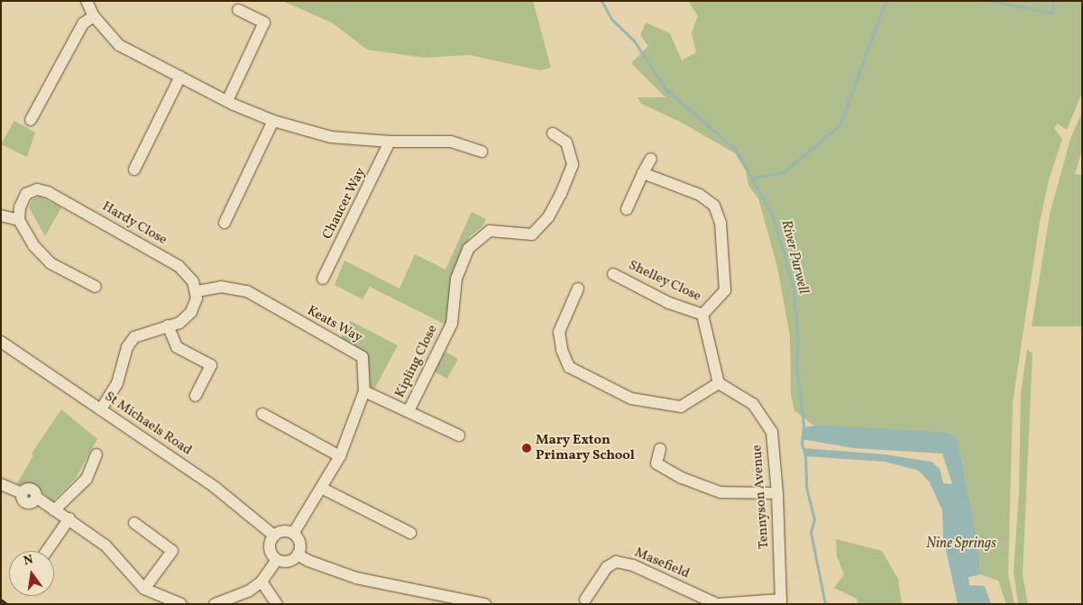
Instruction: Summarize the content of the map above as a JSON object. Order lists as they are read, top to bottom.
{
  "streets": {
    "street": [
      "Chaucer Way",
      "Hardy Close",
      "Shelley Close",
      "Keats Way",
      "Kipling Close",
      "St Michaels Road",
      "Tennyson Avenue",
      "Masefield"
    ]
  },
  "crossings": [
    ["Hardy Close", "Keats Way"],
    ["Keats Way", "Kipling Close"],
    ["Keats Way", "St Michaels Road"],
    ["Tennyson Avenue", "Masefield"]
  ],
  "water": ["River Purwell", "Nine Springs"],
  "places": ["Mary Exton Primary School"],
  "north": "top"
}
